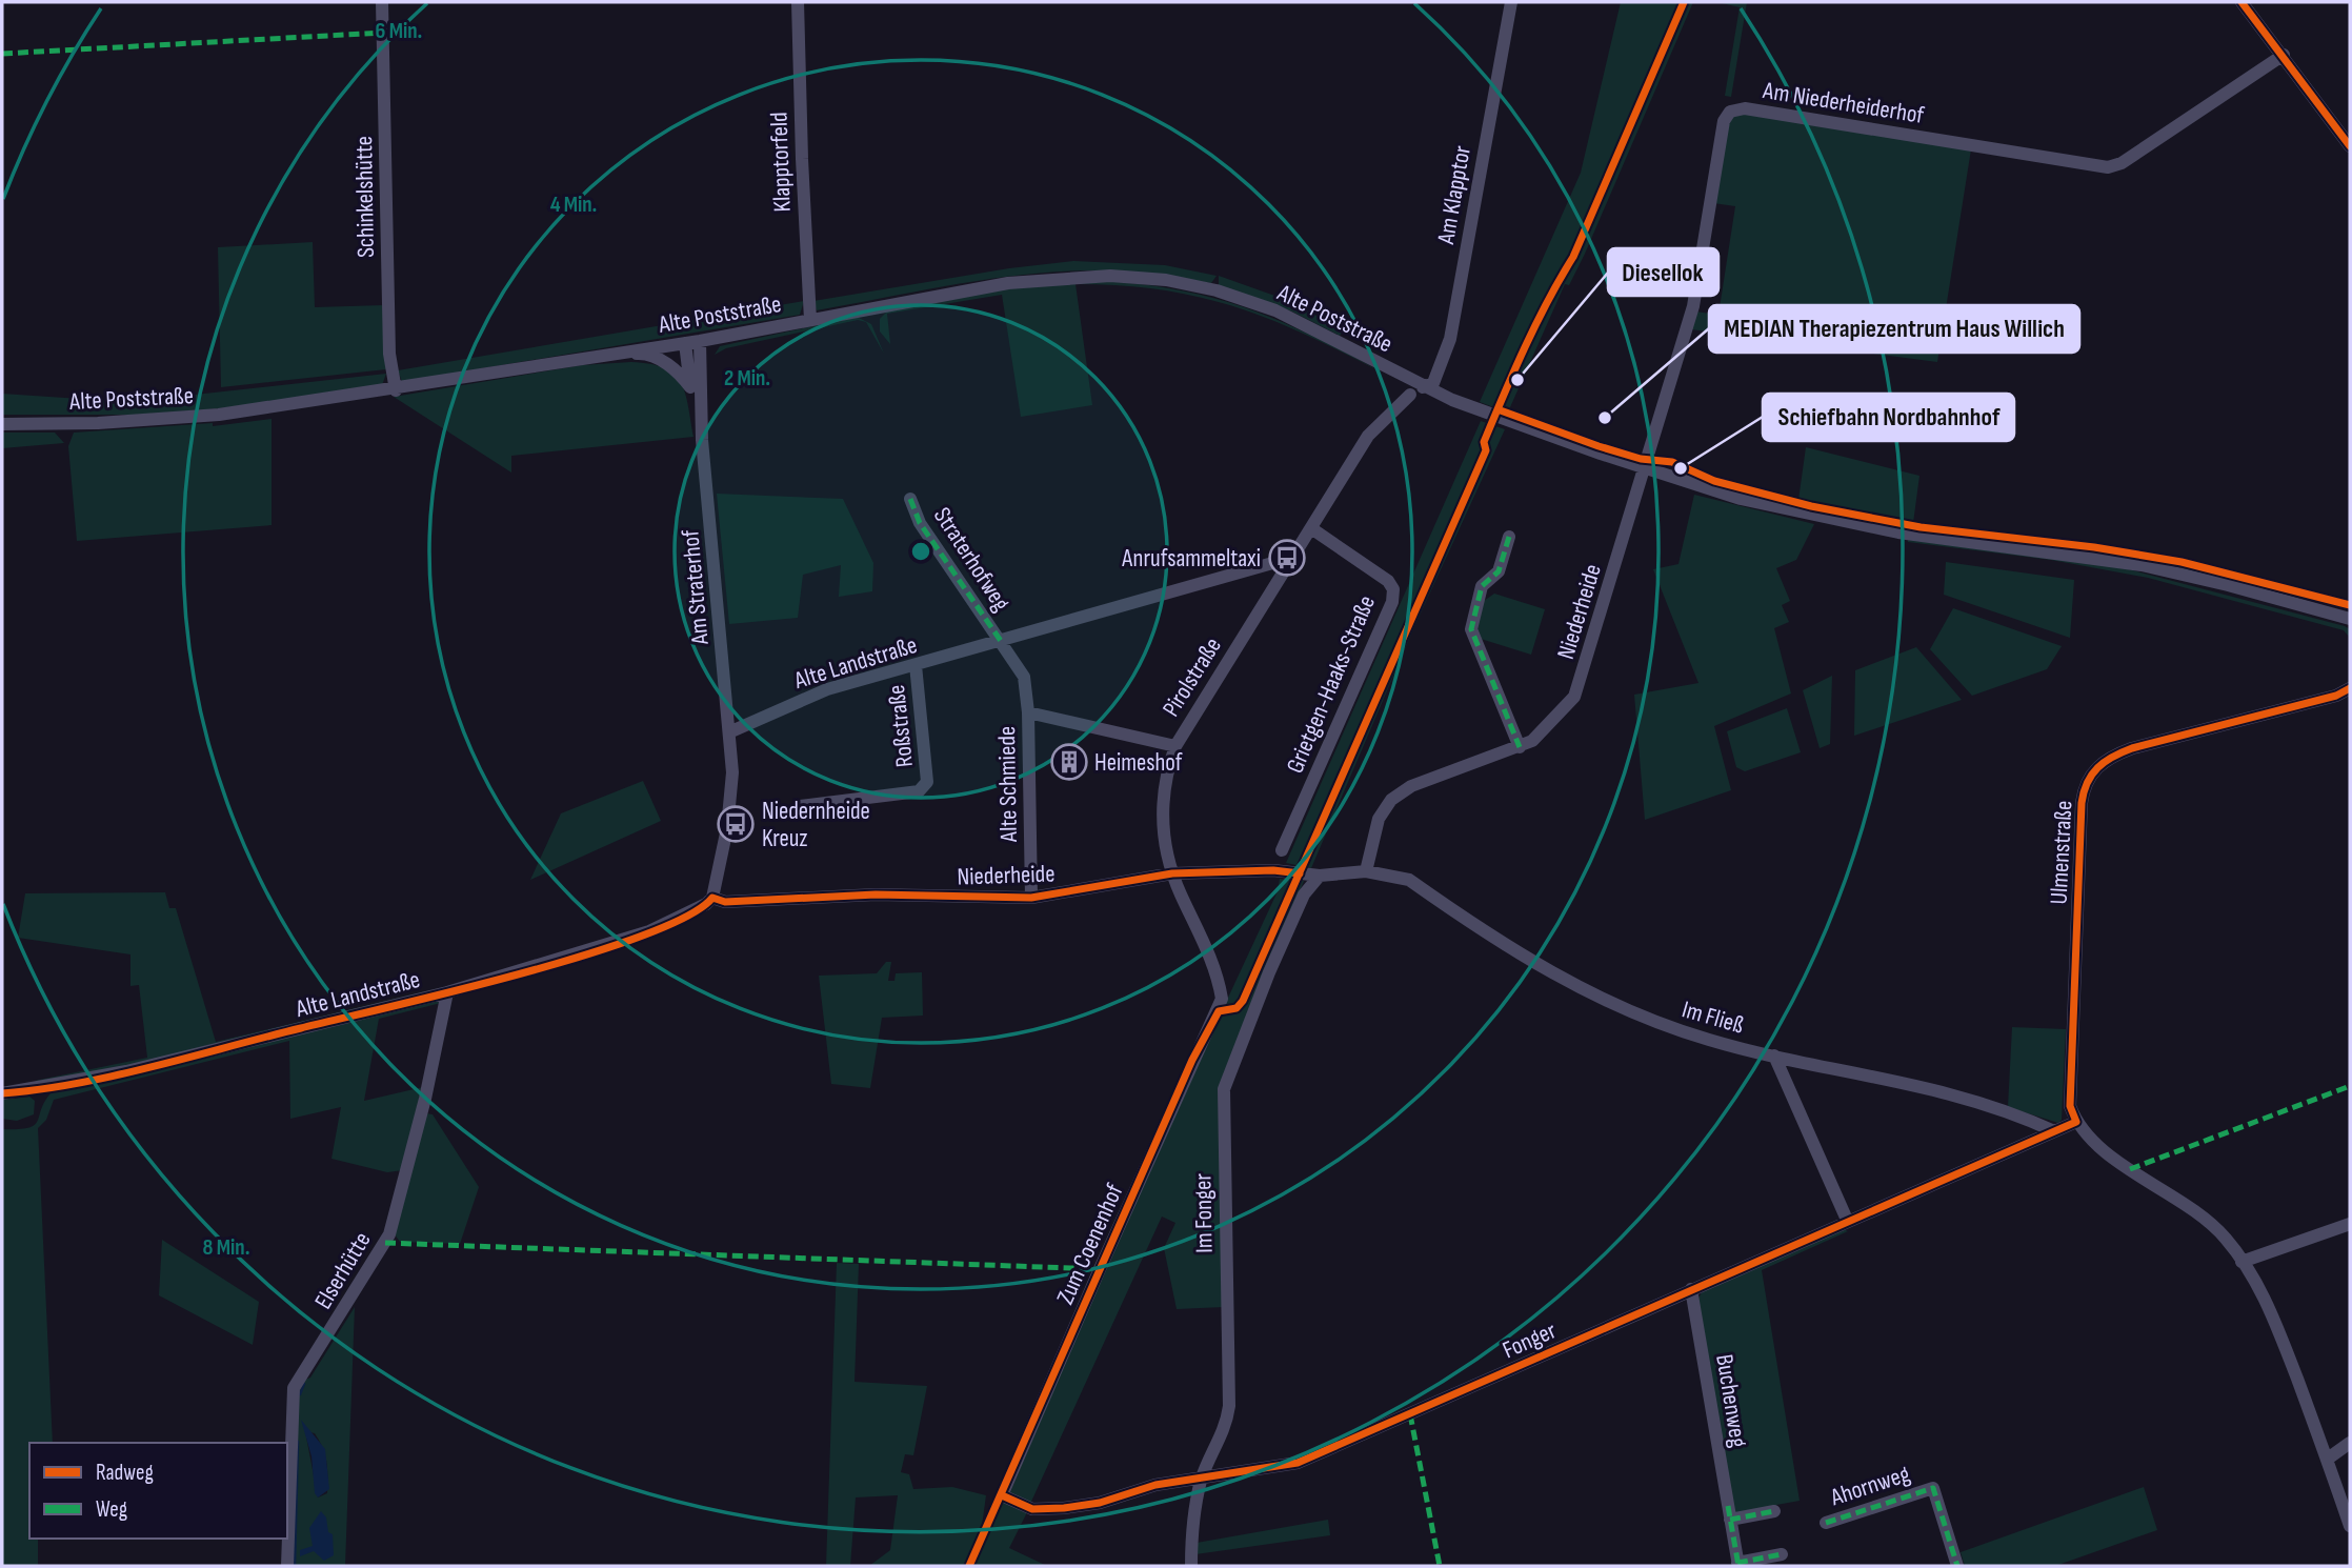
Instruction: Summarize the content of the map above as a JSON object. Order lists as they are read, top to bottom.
{
  "streets": {
    "street": [
      "Am Niederheiderhof",
      "Klapptorfeld",
      "Am Klapptor",
      "Schinkelshütte",
      "Alte Poststraße",
      "Straterhofweg",
      "Am Straterhof",
      "Niederheide",
      "Alte Landstraße",
      "Pirolstraße",
      "Grietgen-Haaks-Straße",
      "Roßstraße",
      "Alte Schmiede",
      "Ulmenstraße",
      "Im Fließ",
      "Im Fonger",
      "Zum Coenenhof",
      "Elserhütte",
      "Fonger",
      "Buchenweg",
      "Ahornweg"
    ]
  },
  "crossings": [
    ["Am Niederheiderhof", "Alte Poststraße"],
    ["Am Niederheiderhof", "Niederheide"],
    ["Klapptorfeld", "Alte Poststraße"],
    ["Am Klapptor", "Alte Poststraße"],
    ["Schinkelshütte", "Alte Poststraße"],
    ["Alte Poststraße", "Am Straterhof"],
    ["Alte Poststraße", "Niederheide"],
    ["Straterhofweg", "Alte Landstraße"],
    ["Straterhofweg", "Alte Schmiede"],
    ["Am Straterhof", "Alte Landstraße"],
    ["Niederheide", "Alte Landstraße"],
    ["Niederheide", "Pirolstraße"],
    ["Niederheide", "Alte Schmiede"],
    ["Niederheide", "Im Fließ"],
    ["Niederheide", "Im Fonger"],
    ["Niederheide", "Zum Coenenhof"],
    ["Alte Landstraße", "Pirolstraße"],
    ["Alte Landstraße", "Roßstraße"],
    ["Alte Landstraße", "Alte Schmiede"],
    ["Alte Landstraße", "Elserhütte"],
    ["Pirolstraße", "Alte Schmiede"],
    ["Pirolstraße", "Zum Coenenhof"],
    ["Im Fließ", "Fonger"],
    ["Im Fonger", "Fonger"],
    ["Zum Coenenhof", "Fonger"],
    ["Fonger", "Buchenweg"]
  ],
  "places": {
    "other": ["Diesellok", "MEDIAN Therapiezentrum Haus Willich", "Schiefbahn Nordbahnhof"],
    "bus stop": ["Anrufsammeltaxi", "Niedernheide Kreuz"],
    "building": ["Heimeshof"]
  },
  "legend": ["Radweg", "Weg"],
  "rings": [
    "6 Min.",
    "4 Min.",
    "2 Min.",
    "8 Min."
  ]
}
